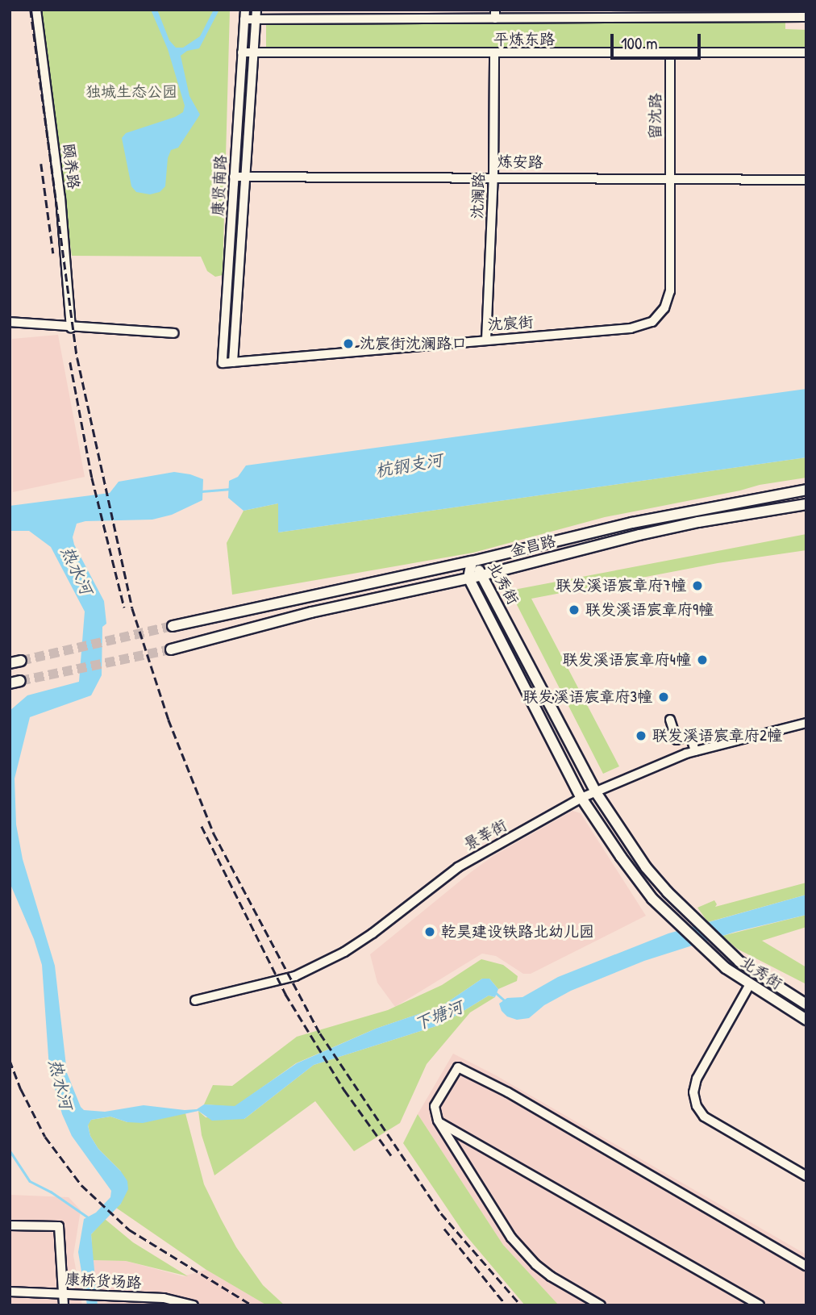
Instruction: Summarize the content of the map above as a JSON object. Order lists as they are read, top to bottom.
{
  "streets": {
    "main road": ["金昌路", "北秀街"],
    "street": [
      "平炼东路",
      "留沈路",
      "炼安路",
      "颐养路",
      "康贤南路",
      "沈澜路",
      "沈宸街",
      "景莘街",
      "康桥货场路"
    ]
  },
  "crossings": [
    ["平炼东路", "留沈路"],
    ["平炼东路", "康贤南路"],
    ["平炼东路", "沈澜路"],
    ["留沈路", "炼安路"],
    ["留沈路", "沈宸街"],
    ["炼安路", "康贤南路"],
    ["炼安路", "沈澜路"],
    ["炼安路", "沈宸街"],
    ["康贤南路", "沈宸街"],
    ["沈澜路", "沈宸街"],
    ["金昌路", "北秀街"],
    ["北秀街", "景莘街"]
  ],
  "water": ["杭钢支河", "热水河", "下塘河"],
  "parks": ["独城生态公园"],
  "places": [
    "沈宸街沈澜路口",
    "联发溪语宸章府7幢",
    "联发溪语宸章府9幢",
    "联发溪语宸章府4幢",
    "联发溪语宸章府3幢",
    "联发溪语宸章府2幢",
    "乾昊建设铁路北幼儿园"
  ],
  "scale_bar": "100 m"
}
